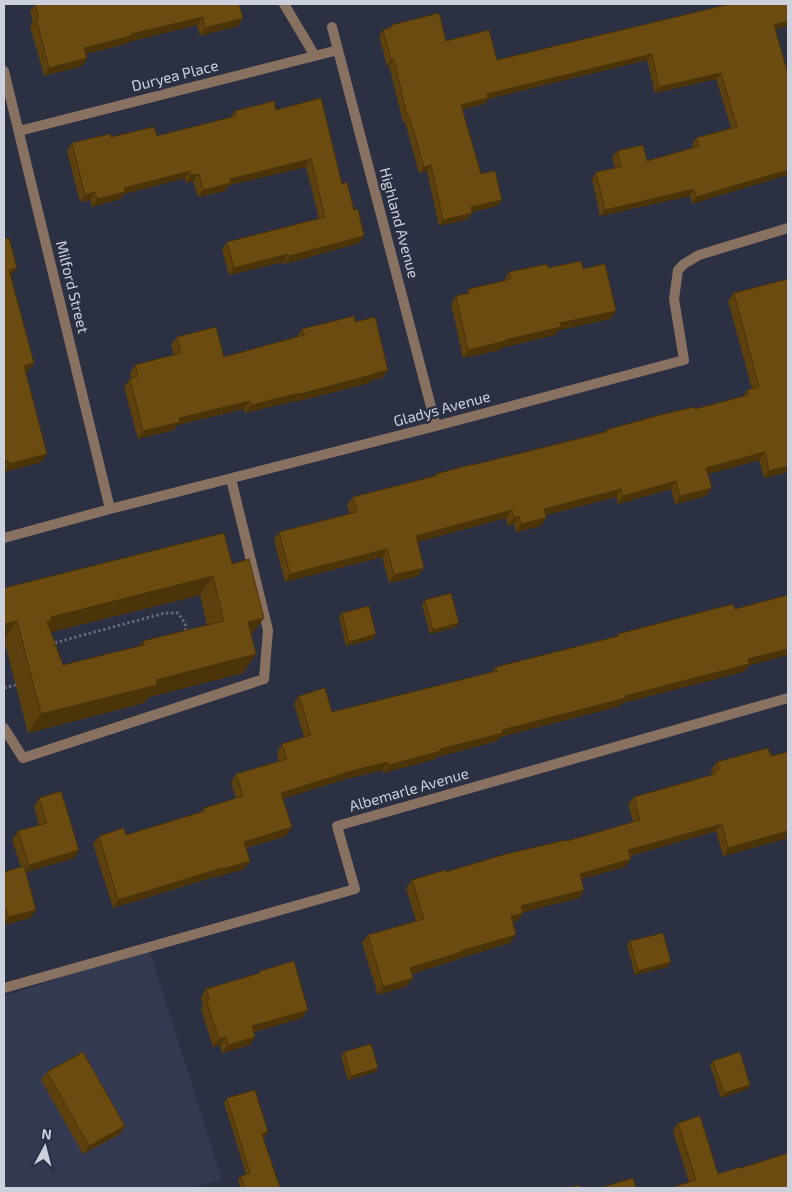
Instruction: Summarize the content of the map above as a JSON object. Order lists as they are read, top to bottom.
{
  "streets": {
    "street": [
      "Duryea Place",
      "Highland Avenue",
      "Milford Street",
      "Gladys Avenue",
      "Albemarle Avenue"
    ]
  },
  "crossings": [
    ["Duryea Place", "Highland Avenue"],
    ["Duryea Place", "Milford Street"],
    ["Highland Avenue", "Gladys Avenue"],
    ["Milford Street", "Gladys Avenue"]
  ],
  "north": "top"
}
